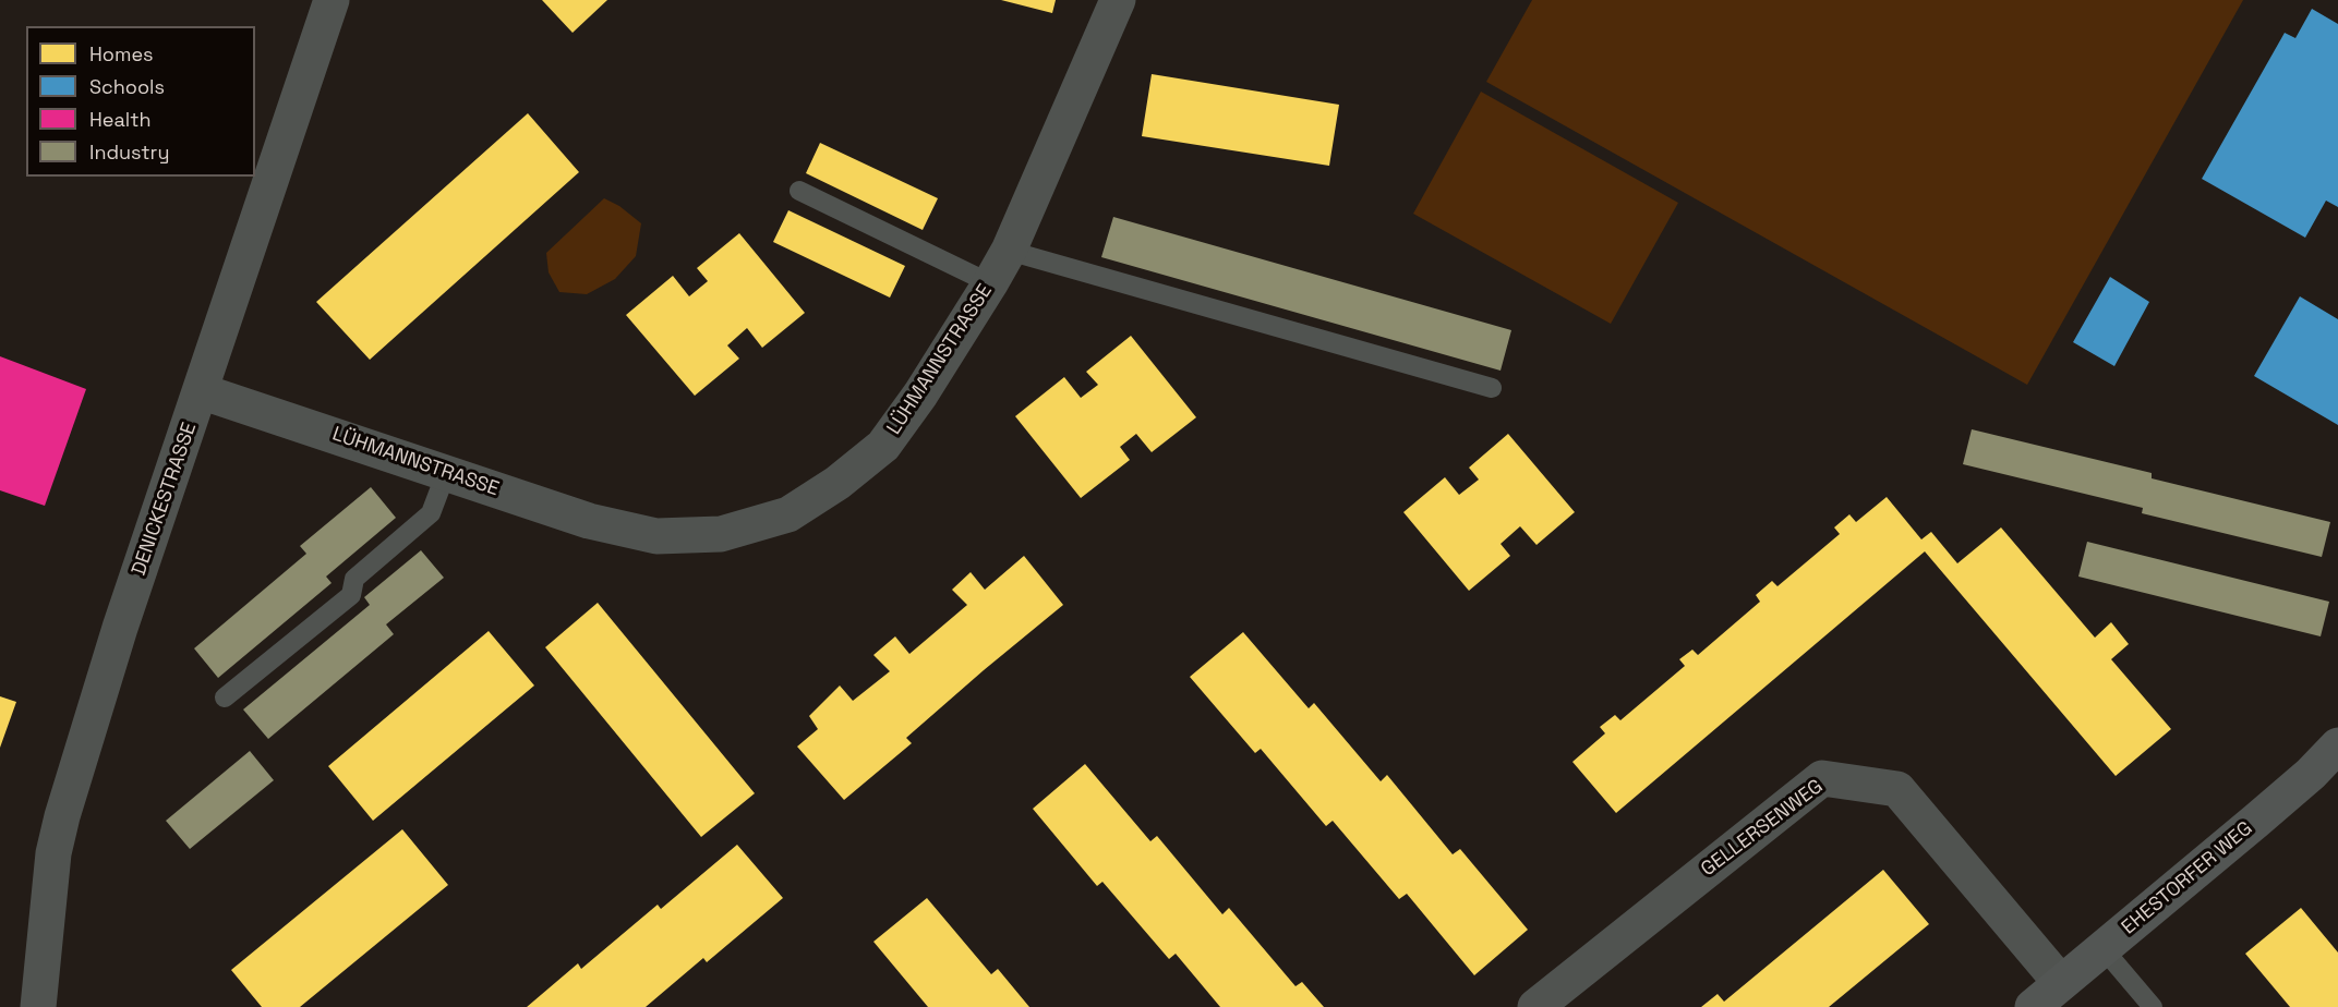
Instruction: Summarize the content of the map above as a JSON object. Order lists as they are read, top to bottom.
{
  "streets": {
    "main road": ["EHESTORFER WEG"],
    "street": ["LÜHMANNSTRASSE", "DENICKESTRASSE", "GELLERSENWEG"]
  },
  "crossings": [
    ["LÜHMANNSTRASSE", "DENICKESTRASSE"],
    ["GELLERSENWEG", "EHESTORFER WEG"]
  ],
  "legend": [
    "Homes",
    "Schools",
    "Health",
    "Industry"
  ]
}
